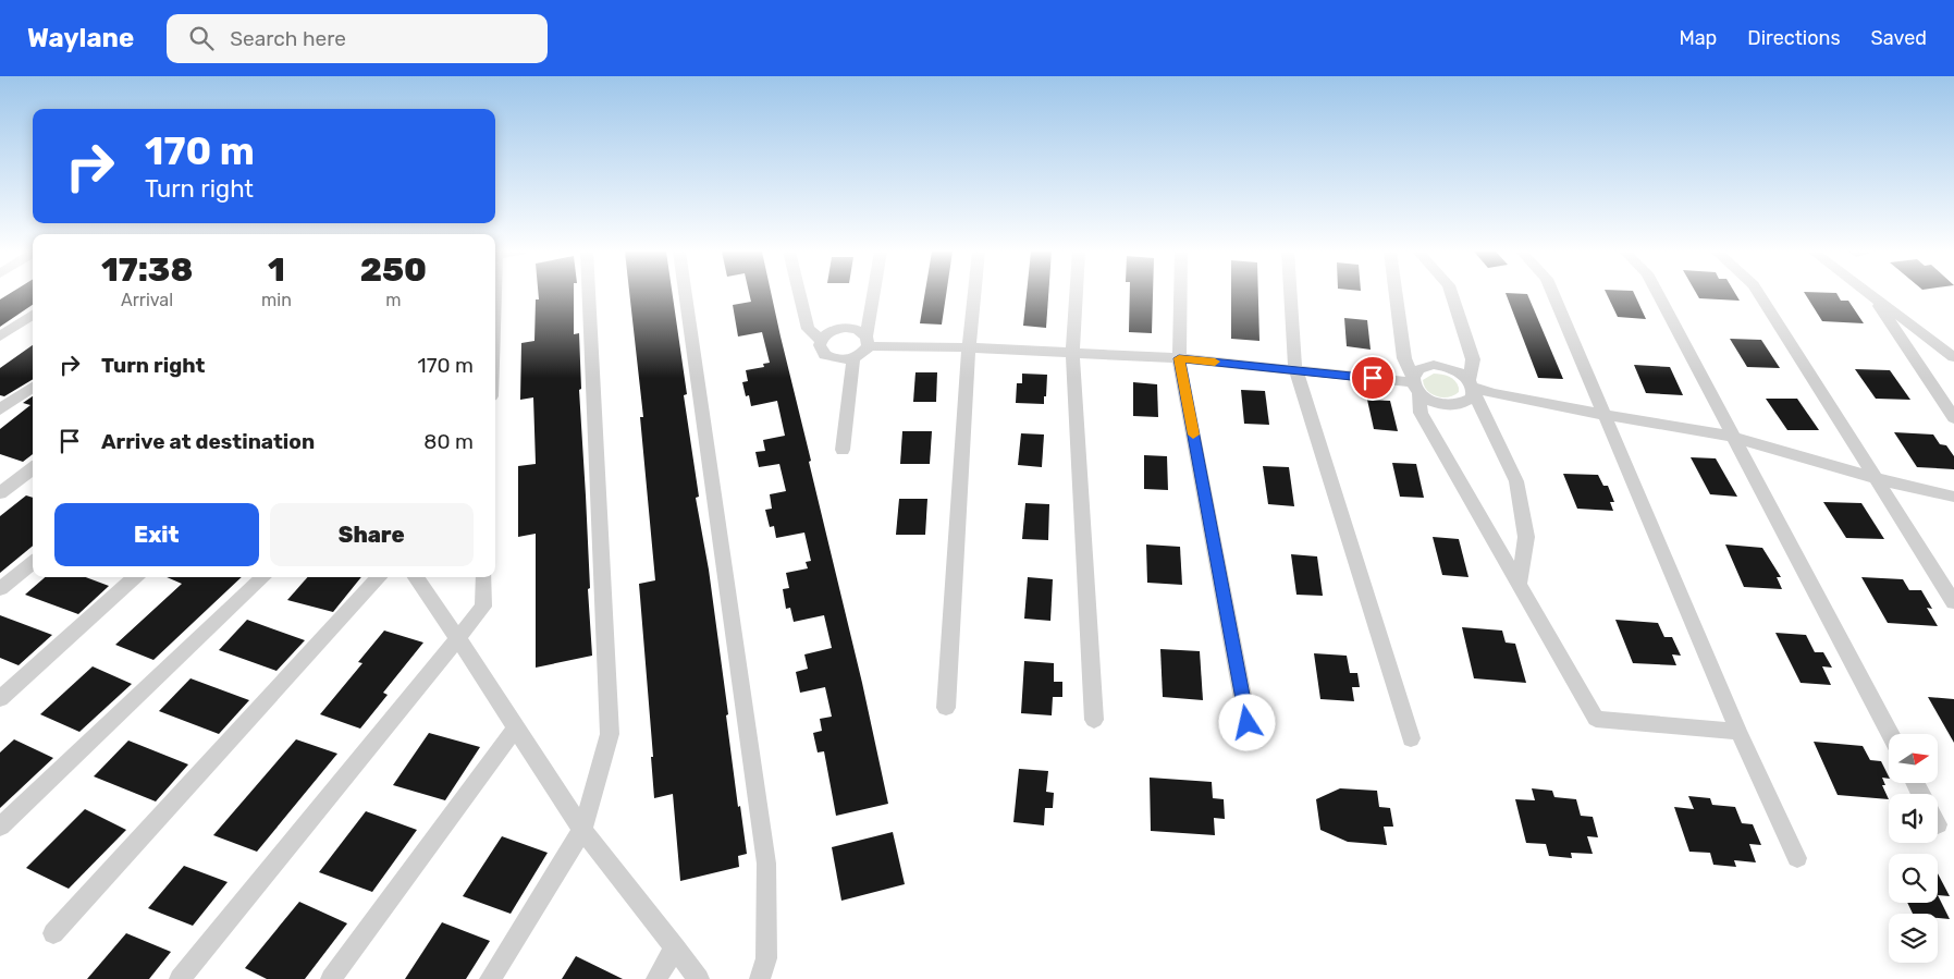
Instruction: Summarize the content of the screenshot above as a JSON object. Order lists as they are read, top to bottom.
{
  "north": "right",
  "page": {
    "header": "Waylane",
    "search": "Search here",
    "nav": ["Map", "Directions", "Saved"],
    "turn": ["170 m", "Turn right"],
    "eta": [
      "17:38",
      "Arrival",
      "1",
      "min",
      "250",
      "m"
    ],
    "list": [
      {
        "name": "Turn right",
        "value": "170 m"
      },
      {
        "name": "Arrive at destination",
        "value": "80 m"
      }
    ],
    "buttons": ["Exit", "Share"]
  }
}
